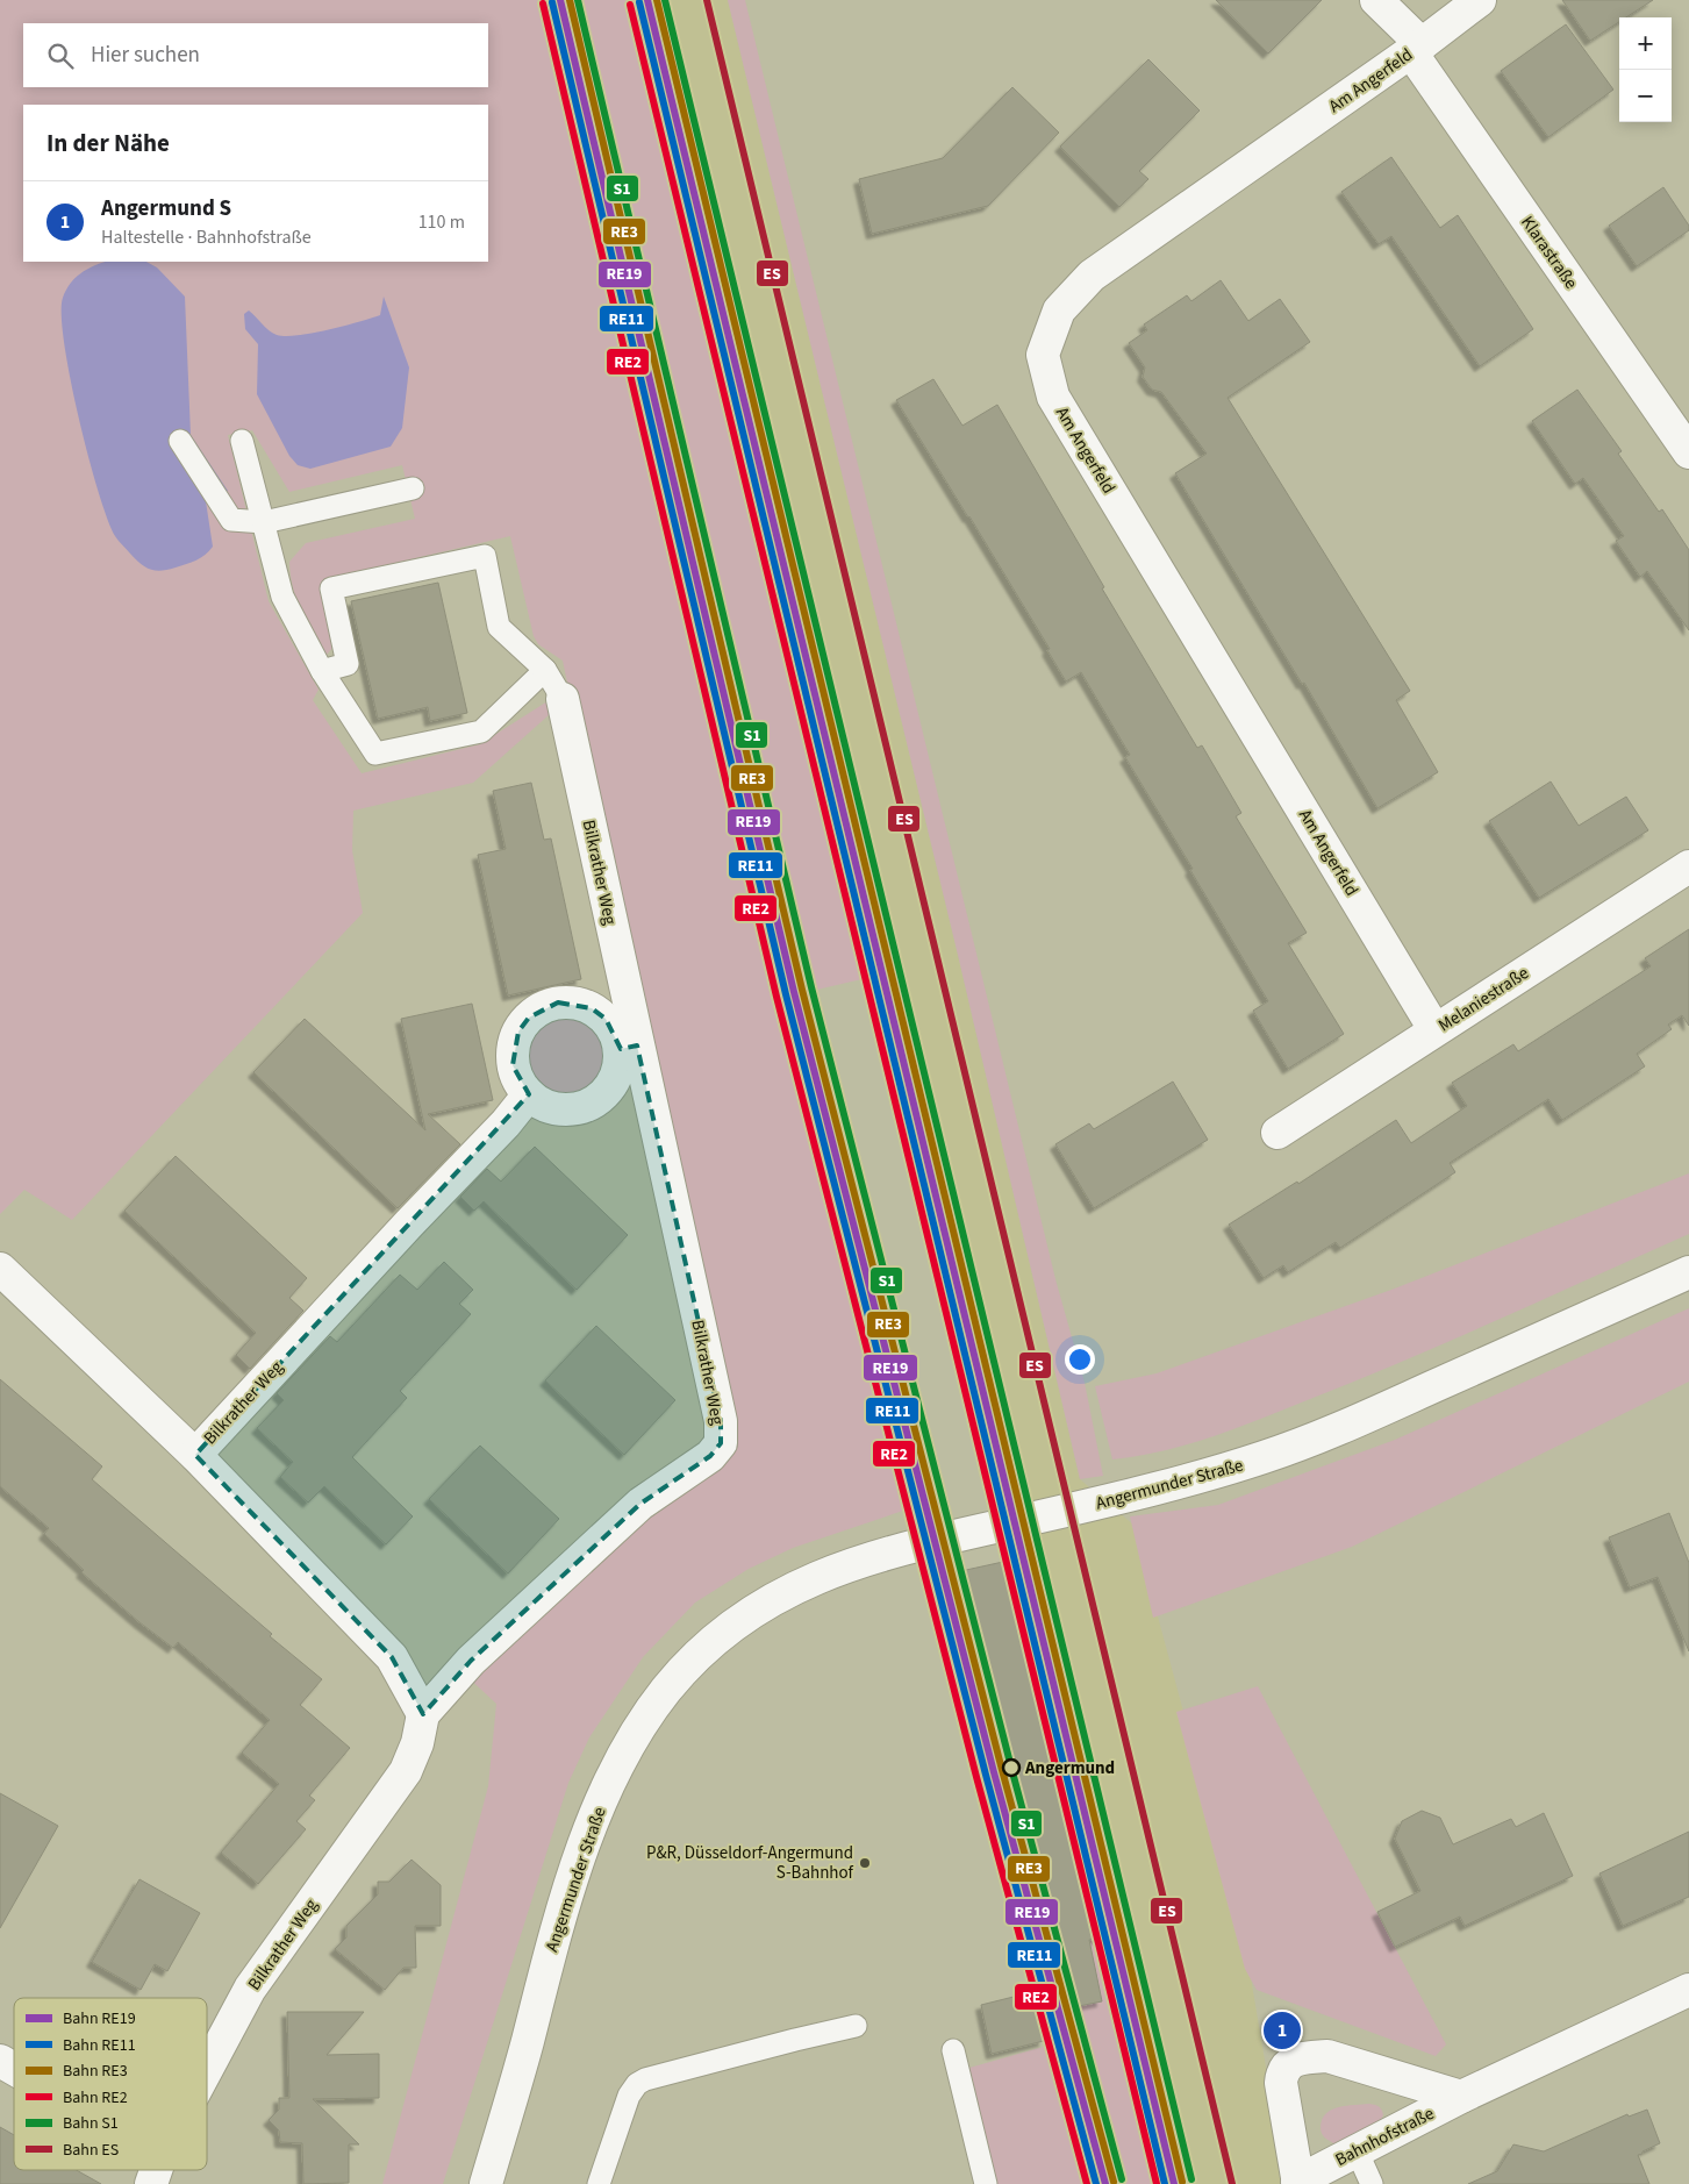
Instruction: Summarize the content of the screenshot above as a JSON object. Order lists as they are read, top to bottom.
{
  "streets": {
    "street": [
      "Am Angerfeld",
      "Klarastraße",
      "Bilkrather Weg",
      "Melaniestraße",
      "Angermunder Straße",
      "Bahnhofstraße"
    ]
  },
  "crossings": [
    ["Am Angerfeld", "Klarastraße"],
    ["Am Angerfeld", "Melaniestraße"]
  ],
  "places": ["Angermund", "P&R, Düsseldorf-Angermund S-Bahnhof"],
  "lines": [
    "rail line RE19",
    "rail line RE3",
    "rail line S1",
    "rail line ES",
    "rail line RE11",
    "rail line RE2"
  ],
  "legend": [
    "Bahn RE19",
    "Bahn RE11",
    "Bahn RE3",
    "Bahn RE2",
    "Bahn S1",
    "Bahn ES"
  ],
  "page": {
    "map_buttons": ["+", "−"],
    "search": "Hier suchen",
    "heading": "In der Nähe",
    "list": [
      {
        "mark": "1",
        "name": "Angermund S",
        "note": "Haltestelle · Bahnhofstraße",
        "value": "110 m"
      }
    ],
    "pins": "1"
  }
}
